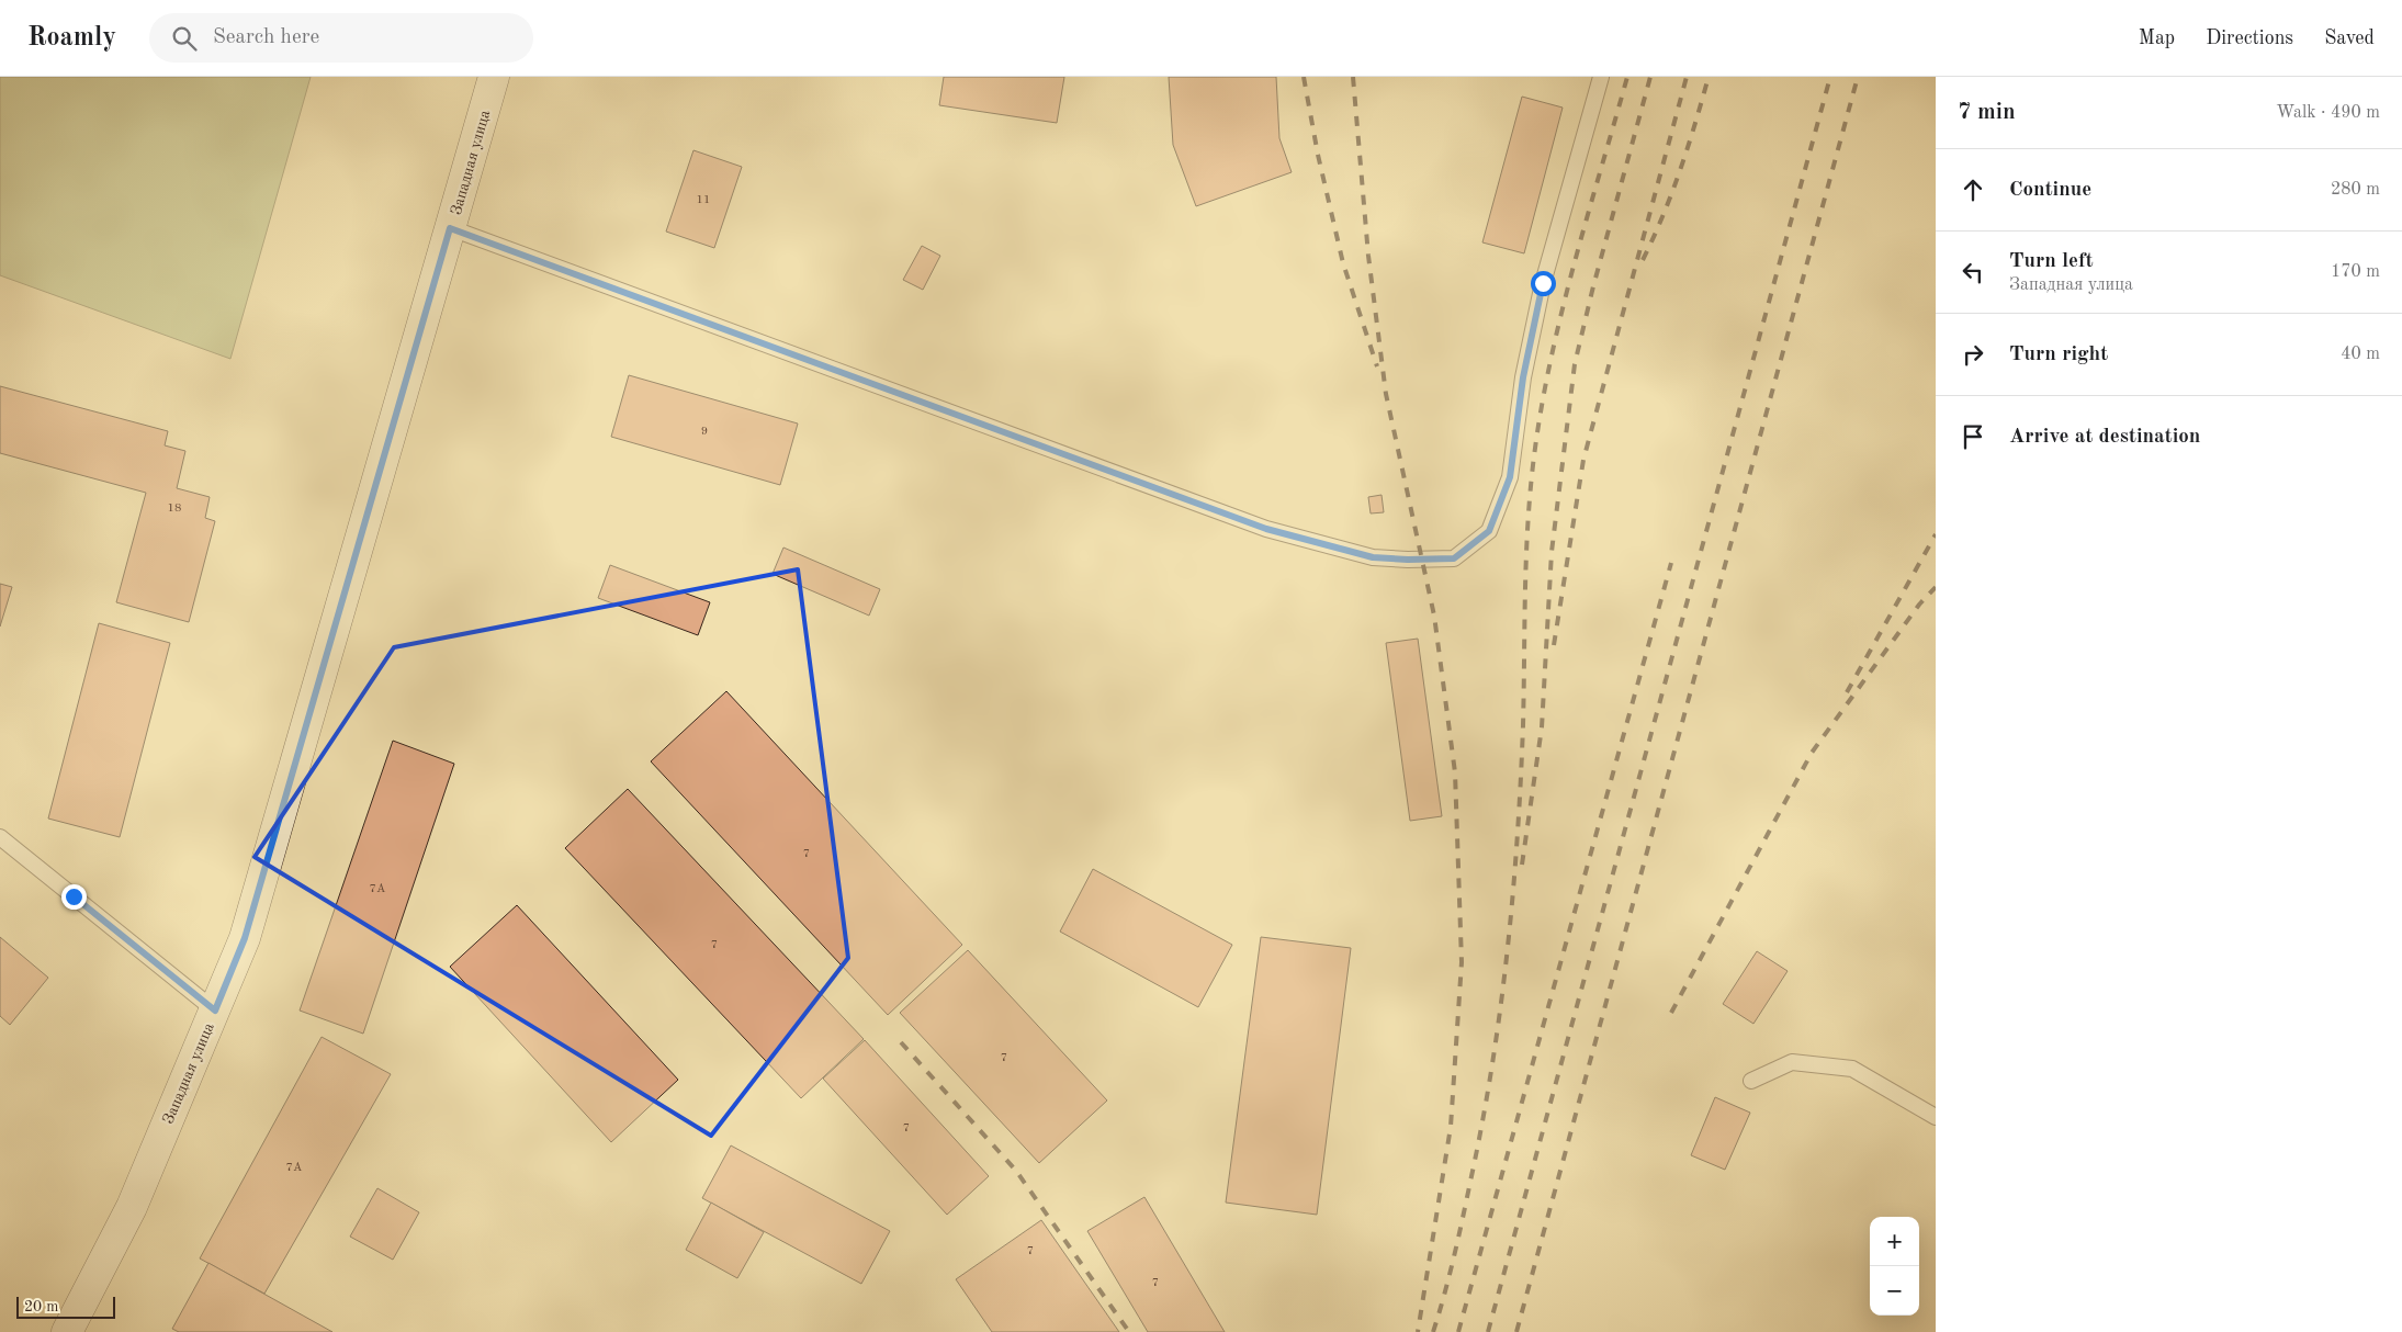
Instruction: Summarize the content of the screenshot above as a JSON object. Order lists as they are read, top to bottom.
{
  "streets": {
    "main road": ["Западная улица"]
  },
  "house_numbers": [
    "11",
    "9",
    "18",
    "7",
    "7А",
    "7",
    "7",
    "7",
    "7А",
    "7",
    "7"
  ],
  "scale_bar": "20 m",
  "page": {
    "header": "Roamly",
    "search": "Search here",
    "nav": ["Map", "Directions", "Saved"],
    "heading": ["7 min", "Walk · 490 m"],
    "list": [
      ["Continue", "280 m"],
      ["Turn left", "Западная улица", "170 m"],
      ["Turn right", "40 m"],
      "Arrive at destination"
    ],
    "map_buttons": ["+", "−"],
    "scale": "20 m"
  }
}
